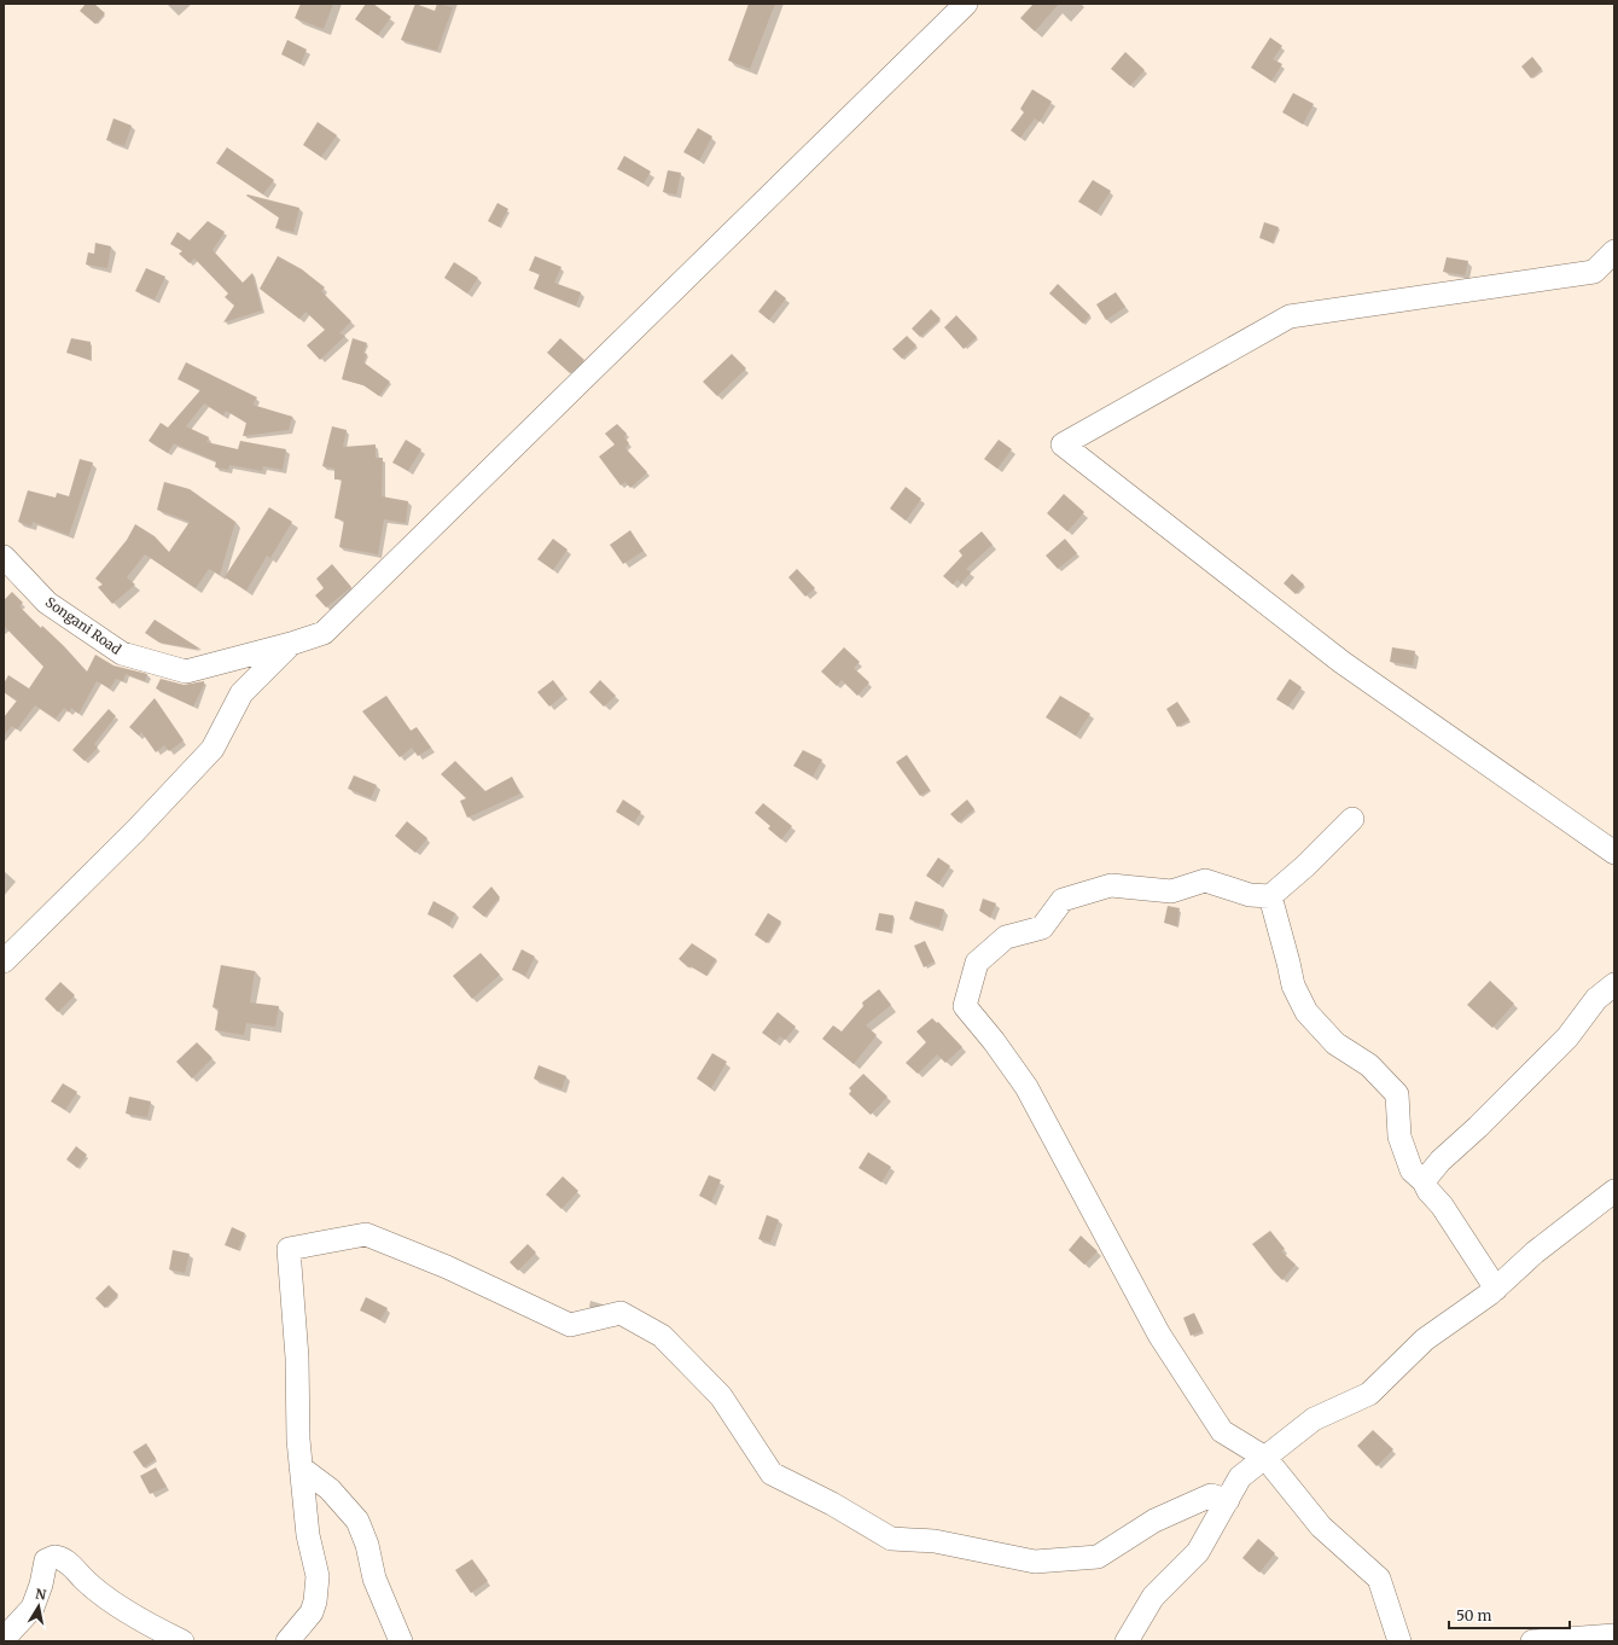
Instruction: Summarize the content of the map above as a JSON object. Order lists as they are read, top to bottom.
{
  "streets": {
    "street": ["Songani Road"]
  },
  "scale_bar": "50 m",
  "north": "top"
}
